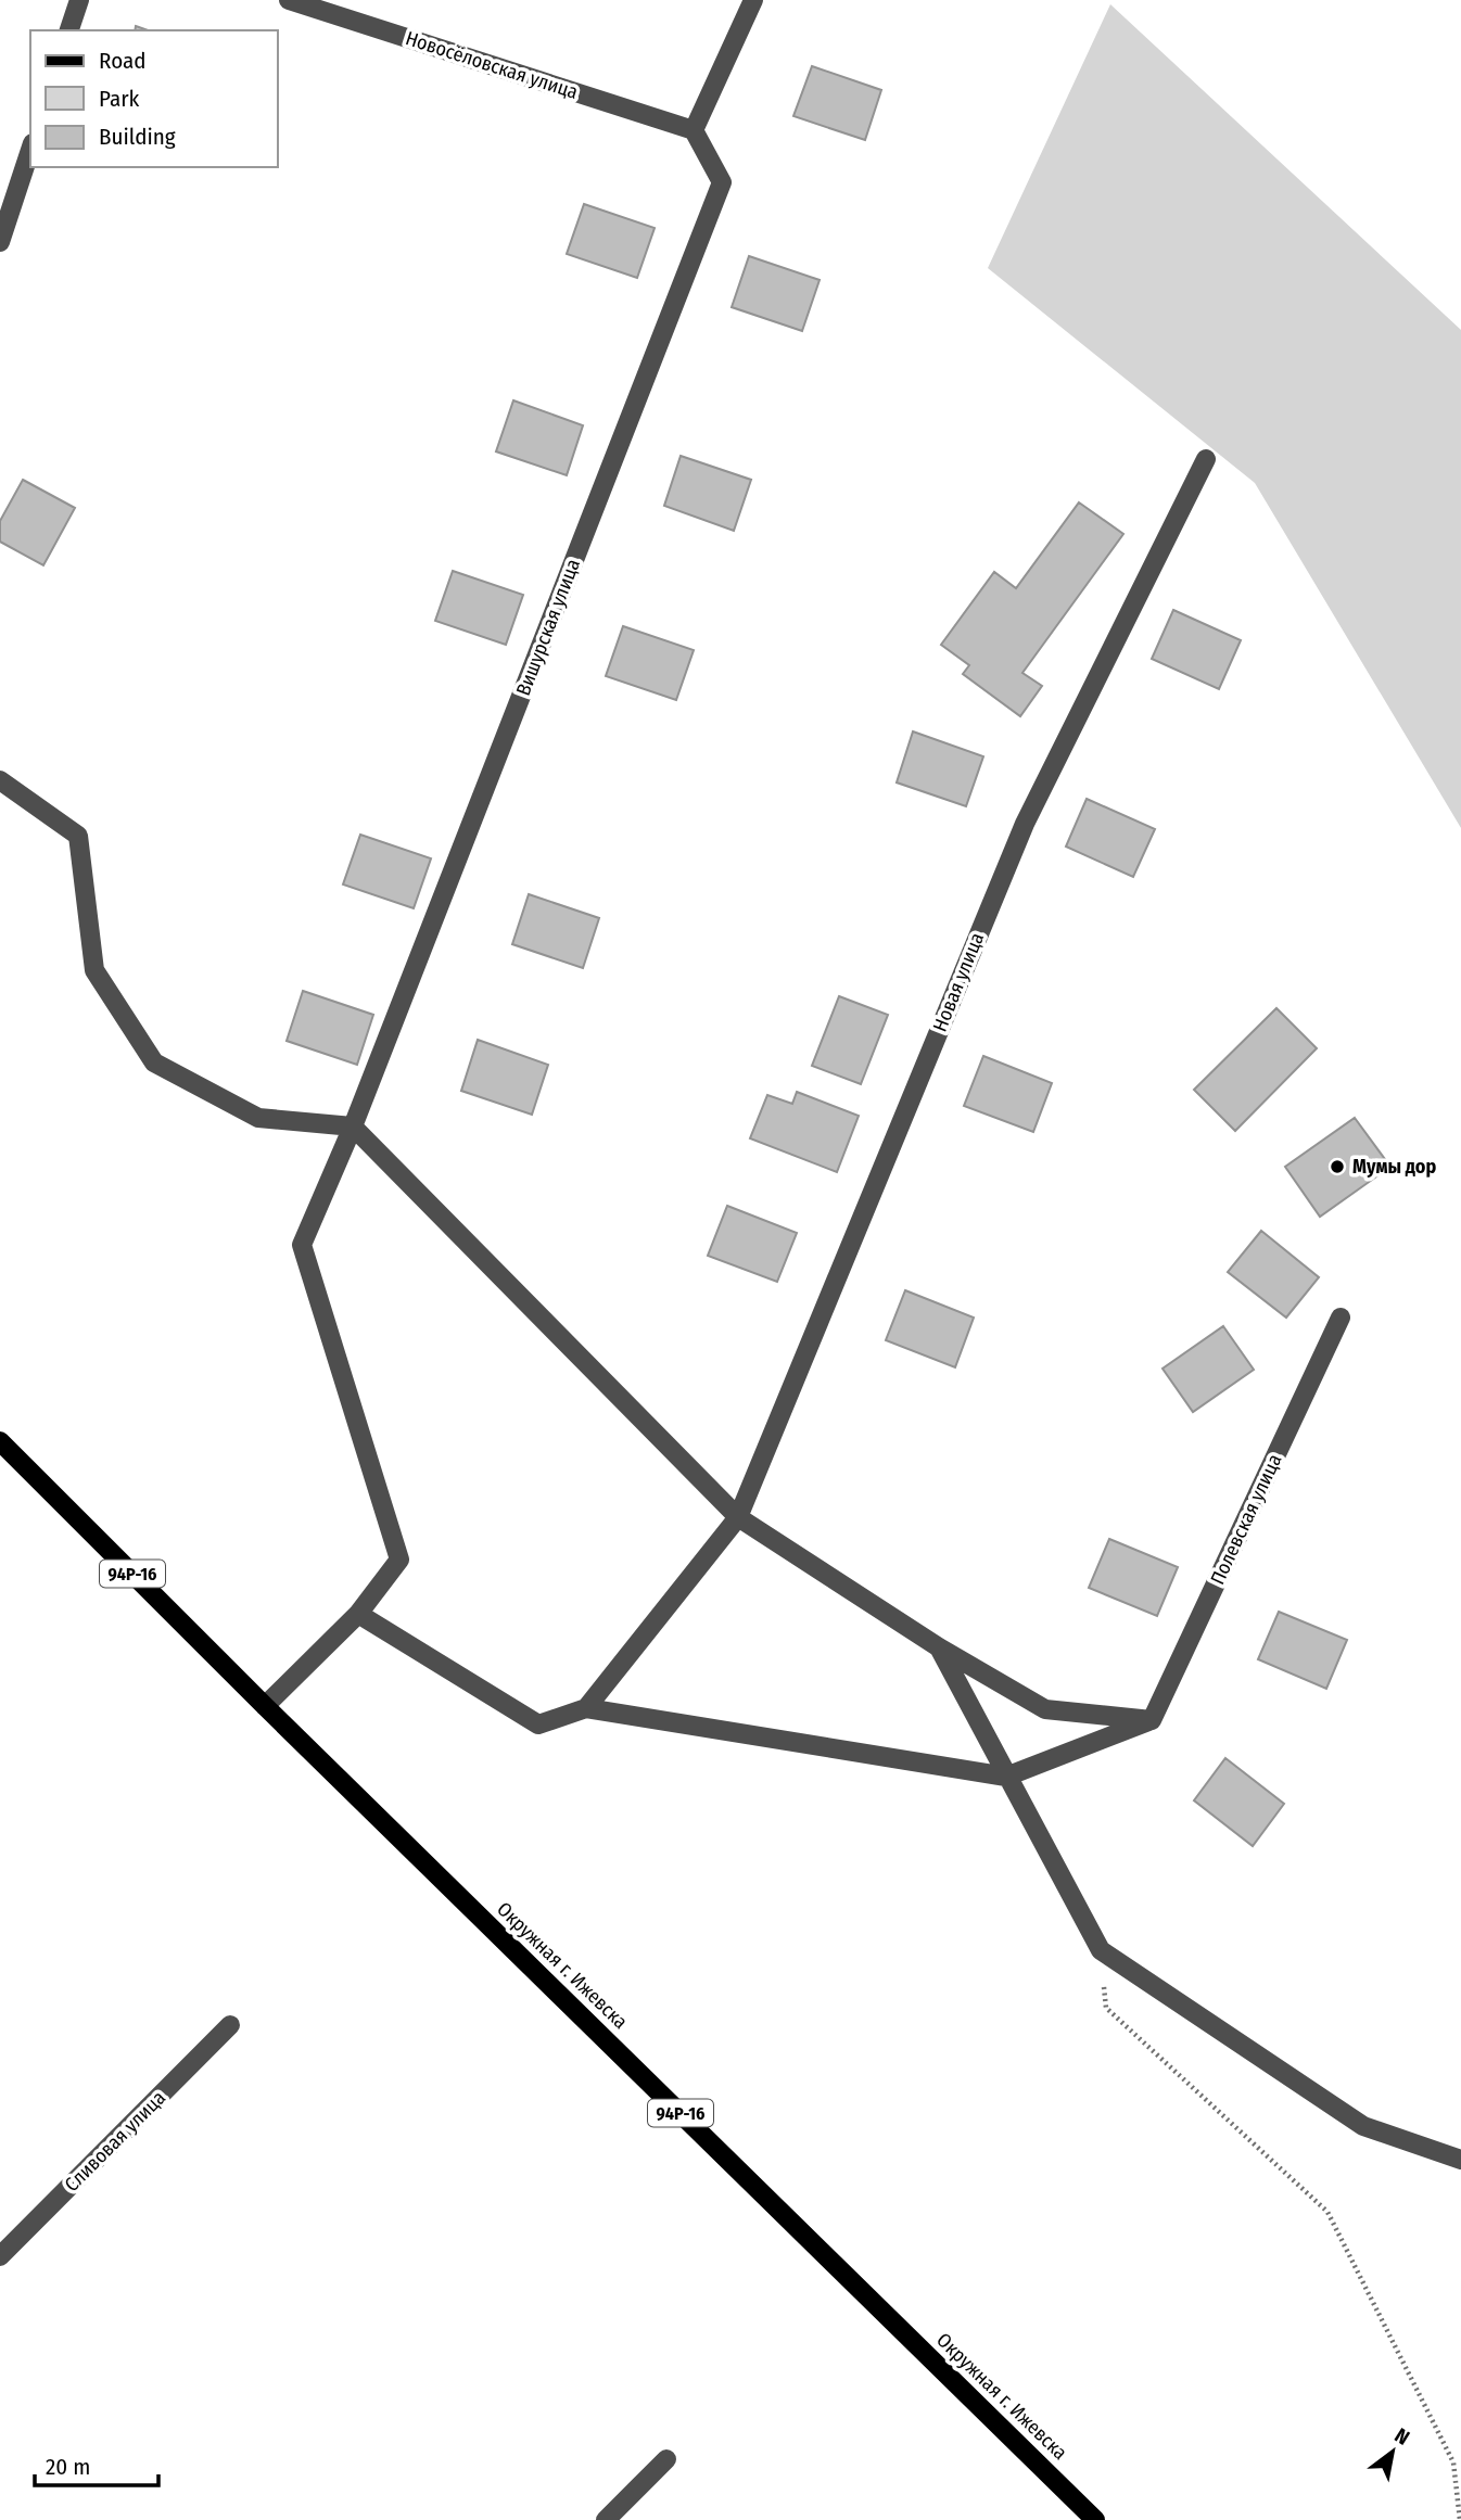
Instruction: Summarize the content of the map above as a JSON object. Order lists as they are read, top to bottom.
{
  "streets": {
    "main road": ["94Р-16", "Окружная г. Ижевска"],
    "street": [
      "Новосёловская улица",
      "Вишурская улица",
      "Новая улица",
      "Полевская улица",
      "Сливовая улица"
    ]
  },
  "crossings": [
    ["Новосёловская улица", "Вишурская улица"]
  ],
  "places": ["Мумы дор"],
  "legend": ["Road", "Park", "Building"],
  "scale_bar": "20 m",
  "north": "top right"
}
